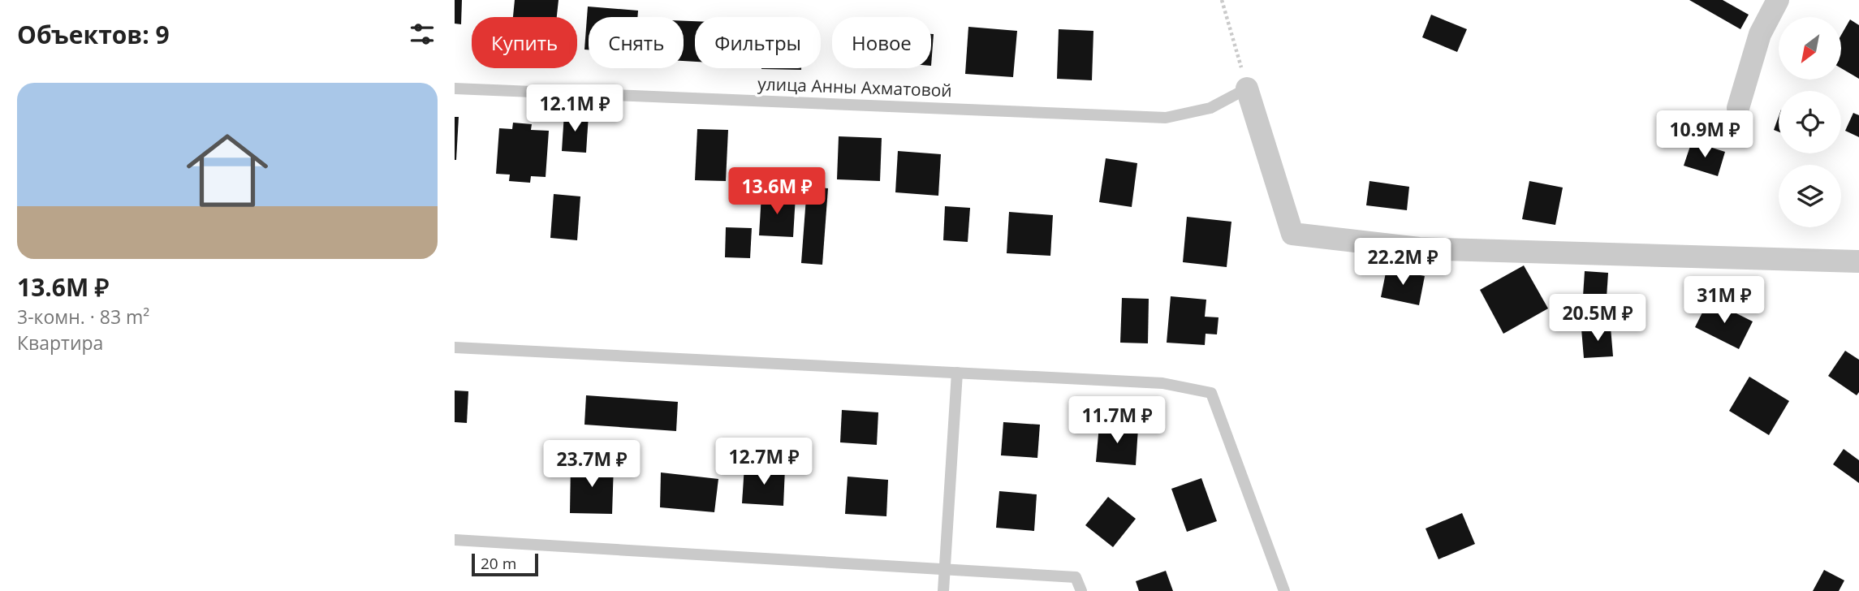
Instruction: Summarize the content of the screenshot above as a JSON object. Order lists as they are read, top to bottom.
{
  "streets": {
    "lane": ["улица Анны Ахматовой"]
  },
  "scale_bar": "20 m",
  "north": "bottom left",
  "page": {
    "heading": "Объектов: 9",
    "chip": [
      "Купить",
      "Снять",
      "Фильтры",
      "Новое"
    ],
    "list": [
      {
        "name": "13.6M ₽",
        "note": "3-комн. · 83 m² · Квартира"
      }
    ],
    "price": [
      "12.1M ₽",
      "10.9M ₽",
      "13.6M ₽",
      "22.2M ₽",
      "31M ₽",
      "20.5M ₽",
      "11.7M ₽",
      "12.7M ₽",
      "23.7M ₽"
    ],
    "scale": "20 m"
  }
}
